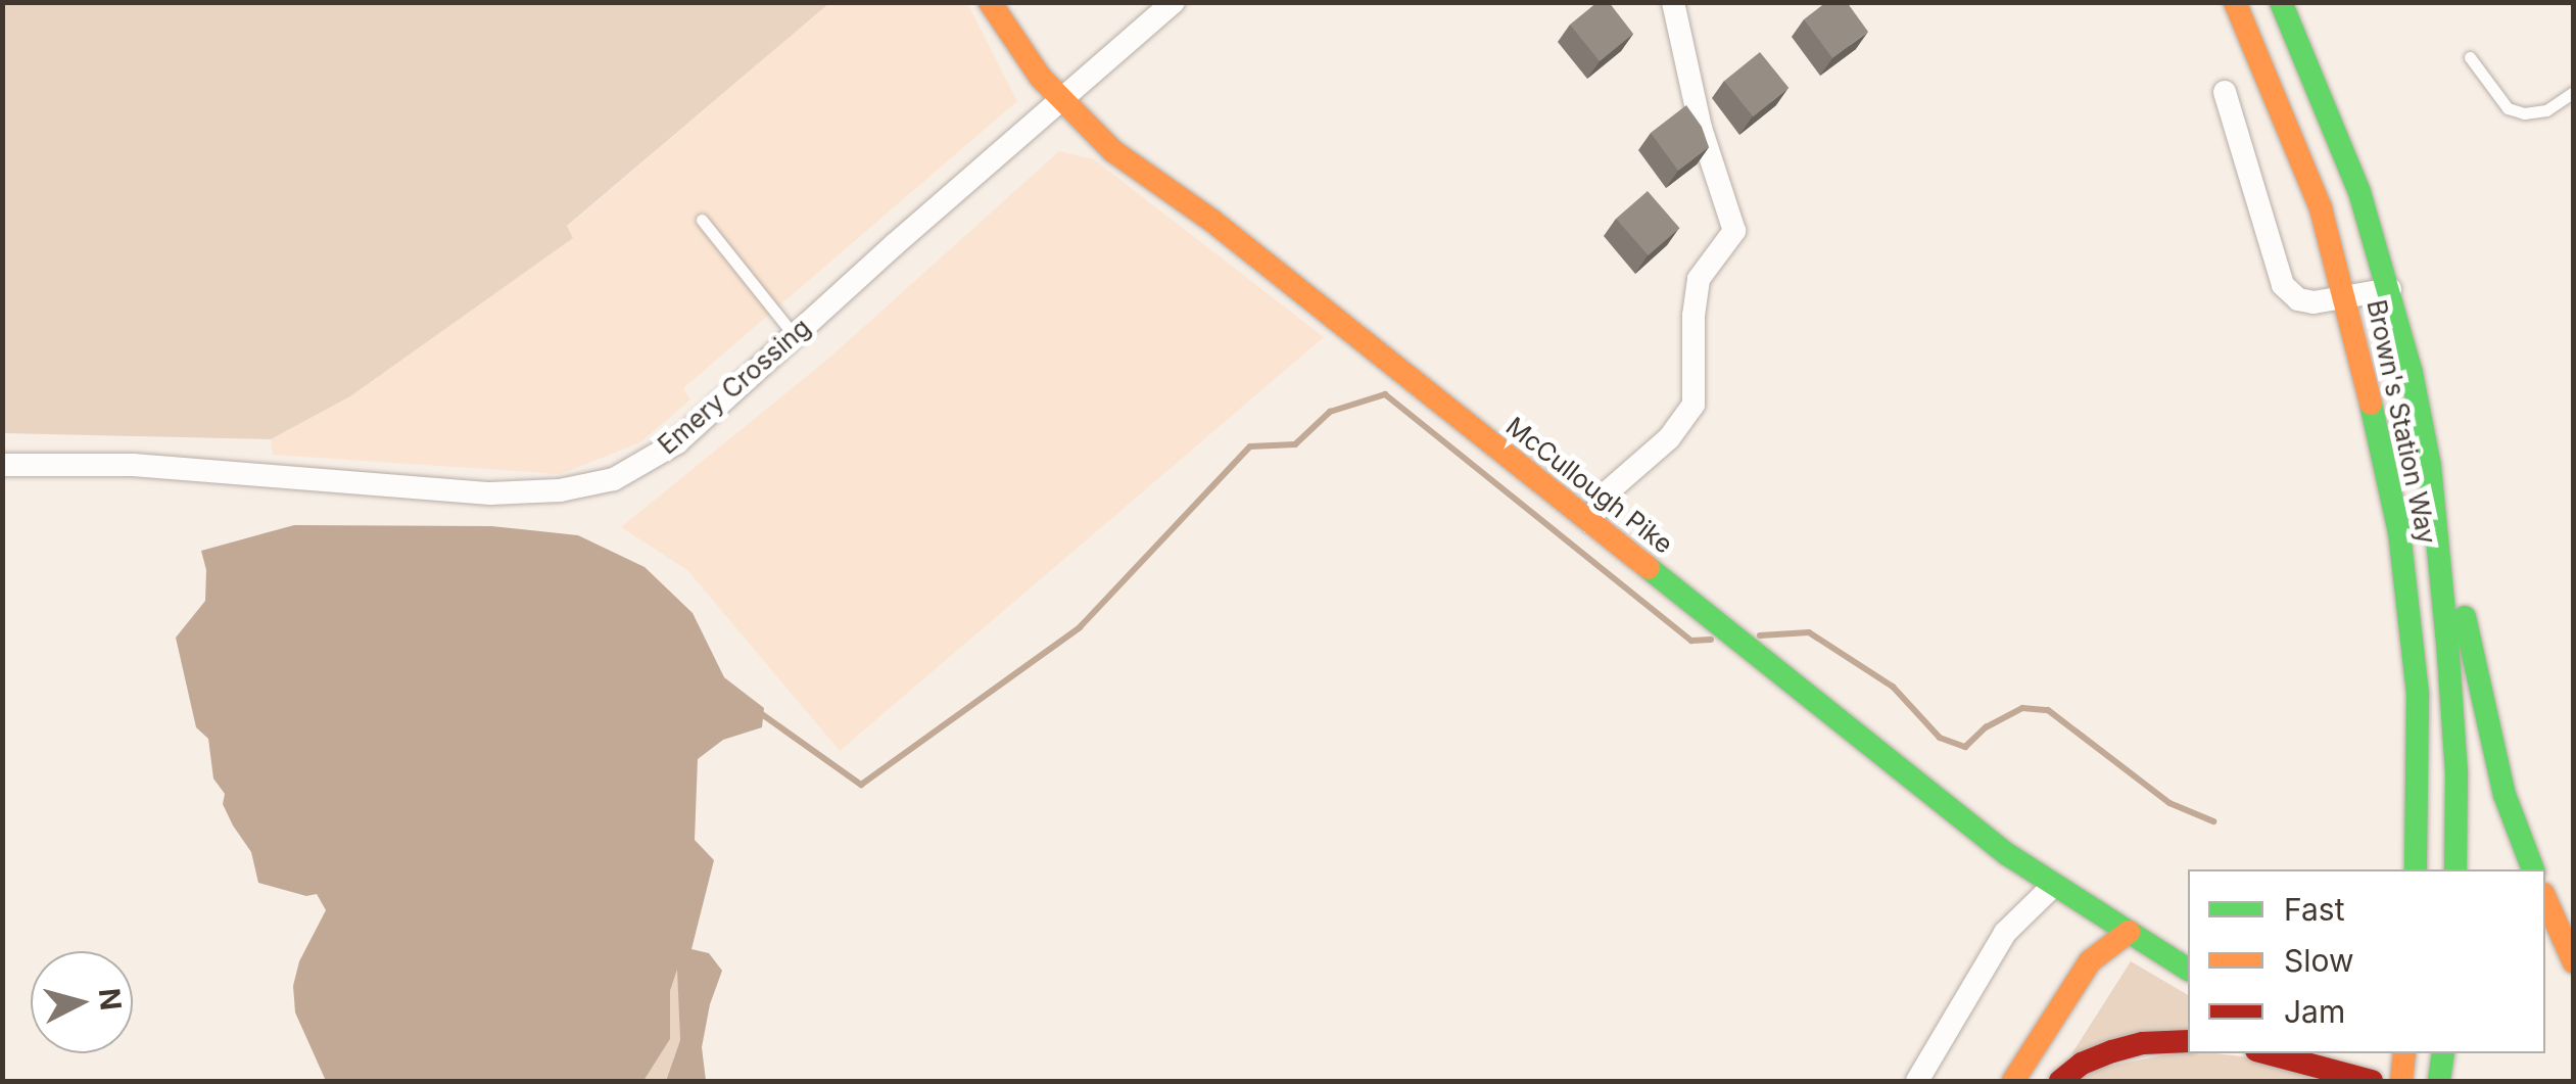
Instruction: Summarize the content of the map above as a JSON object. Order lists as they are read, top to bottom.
{
  "streets": {
    "main road": ["Brown's Station Way", "McCullough Pike"],
    "street": ["Emery Crossing"]
  },
  "crossings": [
    ["Emery Crossing", "McCullough Pike"]
  ],
  "legend": ["Fast", "Slow", "Jam"],
  "north": "right"
}
